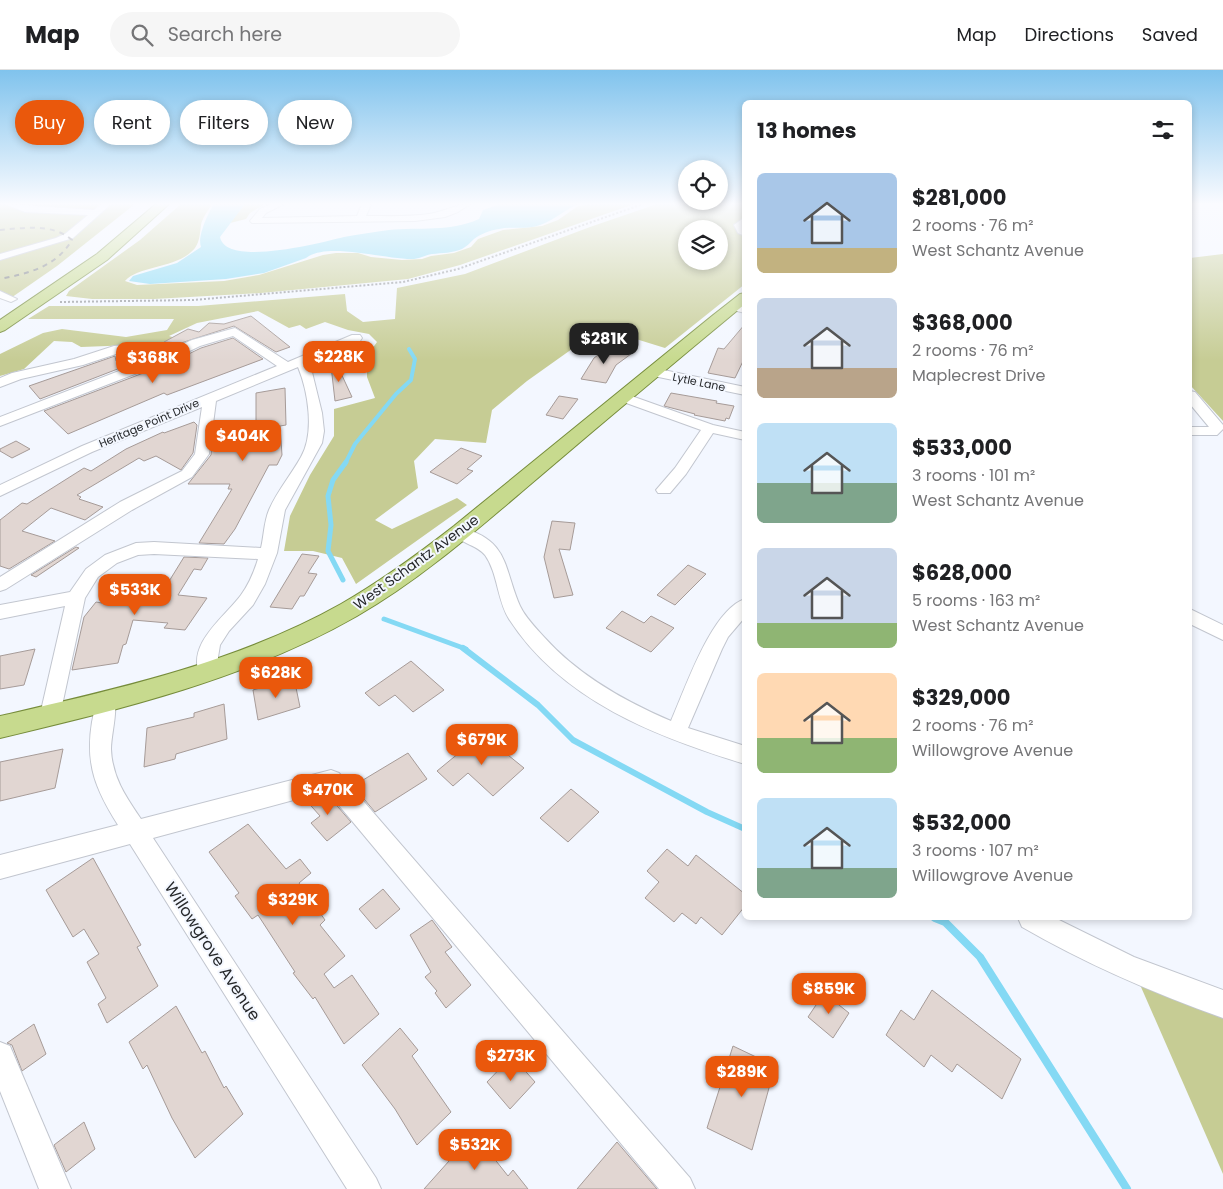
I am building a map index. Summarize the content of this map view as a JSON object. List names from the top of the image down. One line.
{"streets":{"main road":["West Schantz Avenue"],"street":["Lytle Lane","Heritage Point Drive","Willowgrove Avenue"]},"crossings":[["Lytle Lane","West Schantz Avenue"],["West Schantz Avenue","Willowgrove Avenue"]],"page":{"header":"Map","search":"Search here","nav":["Map","Directions","Saved"],"chip":["Buy","Rent","Filters","New"],"heading":"13 homes","list":[{"name":"$281,000","note":"2 rooms · 76 m² · West Schantz Avenue"},{"name":"$368,000","note":"2 rooms · 76 m² · Maplecrest Drive"},{"name":"$533,000","note":"3 rooms · 101 m² · West Schantz Avenue"},{"name":"$628,000","note":"5 rooms · 163 m² · West Schantz Avenue"},{"name":"$329,000","note":"2 rooms · 76 m² · Willowgrove Avenue"},{"name":"$532,000","note":"3 rooms · 107 m² · Willowgrove Avenue"}],"price":["$281K","$228K","$368K","$404K","$533K","$628K","$679K","$470K","$329K","$859K","$273K","$289K","$532K"]}}
